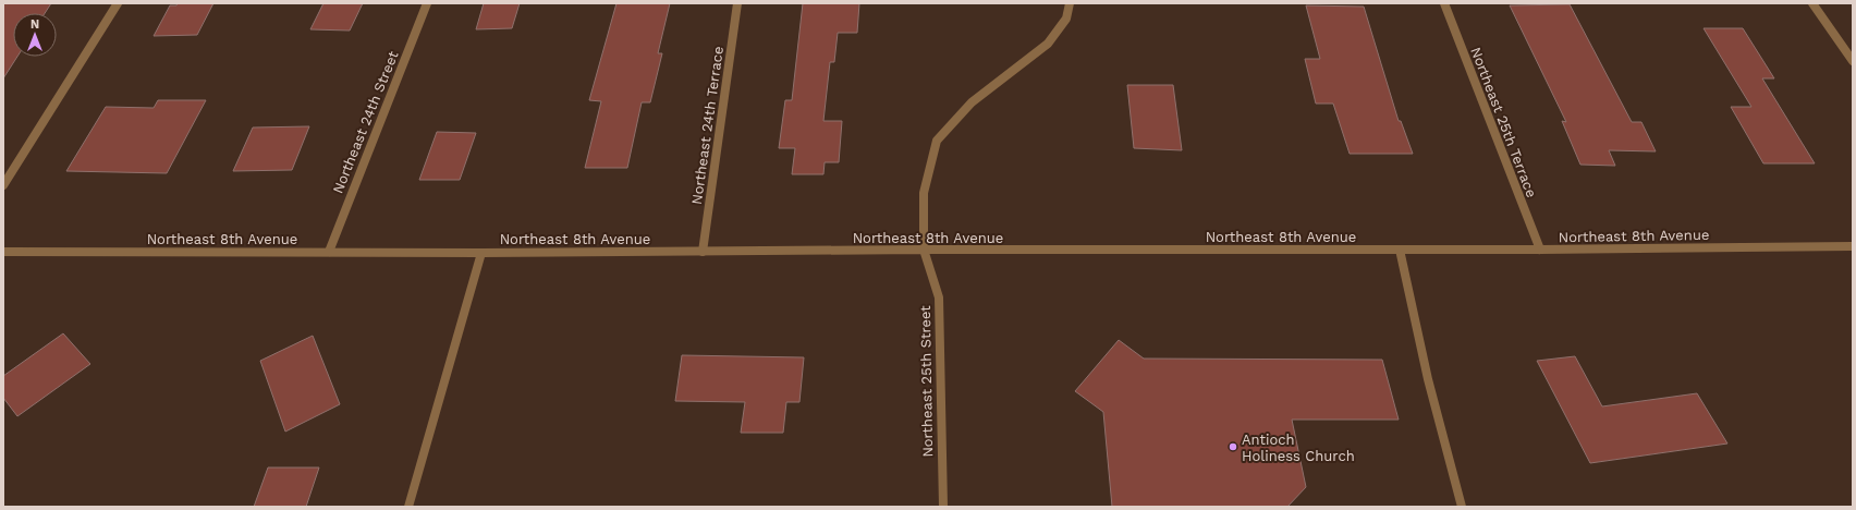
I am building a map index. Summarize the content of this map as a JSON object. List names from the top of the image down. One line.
{"streets":{"street":["Northeast 24th Street","Northeast 25th Terrace","Northeast 24th Terrace","Northeast 8th Avenue","Northeast 25th Street"]},"crossings":[["Northeast 24th Street","Northeast 8th Avenue"],["Northeast 25th Terrace","Northeast 8th Avenue"],["Northeast 24th Terrace","Northeast 8th Avenue"],["Northeast 8th Avenue","Northeast 25th Street"]],"places":["Antioch Holiness Church"],"north":"top"}
